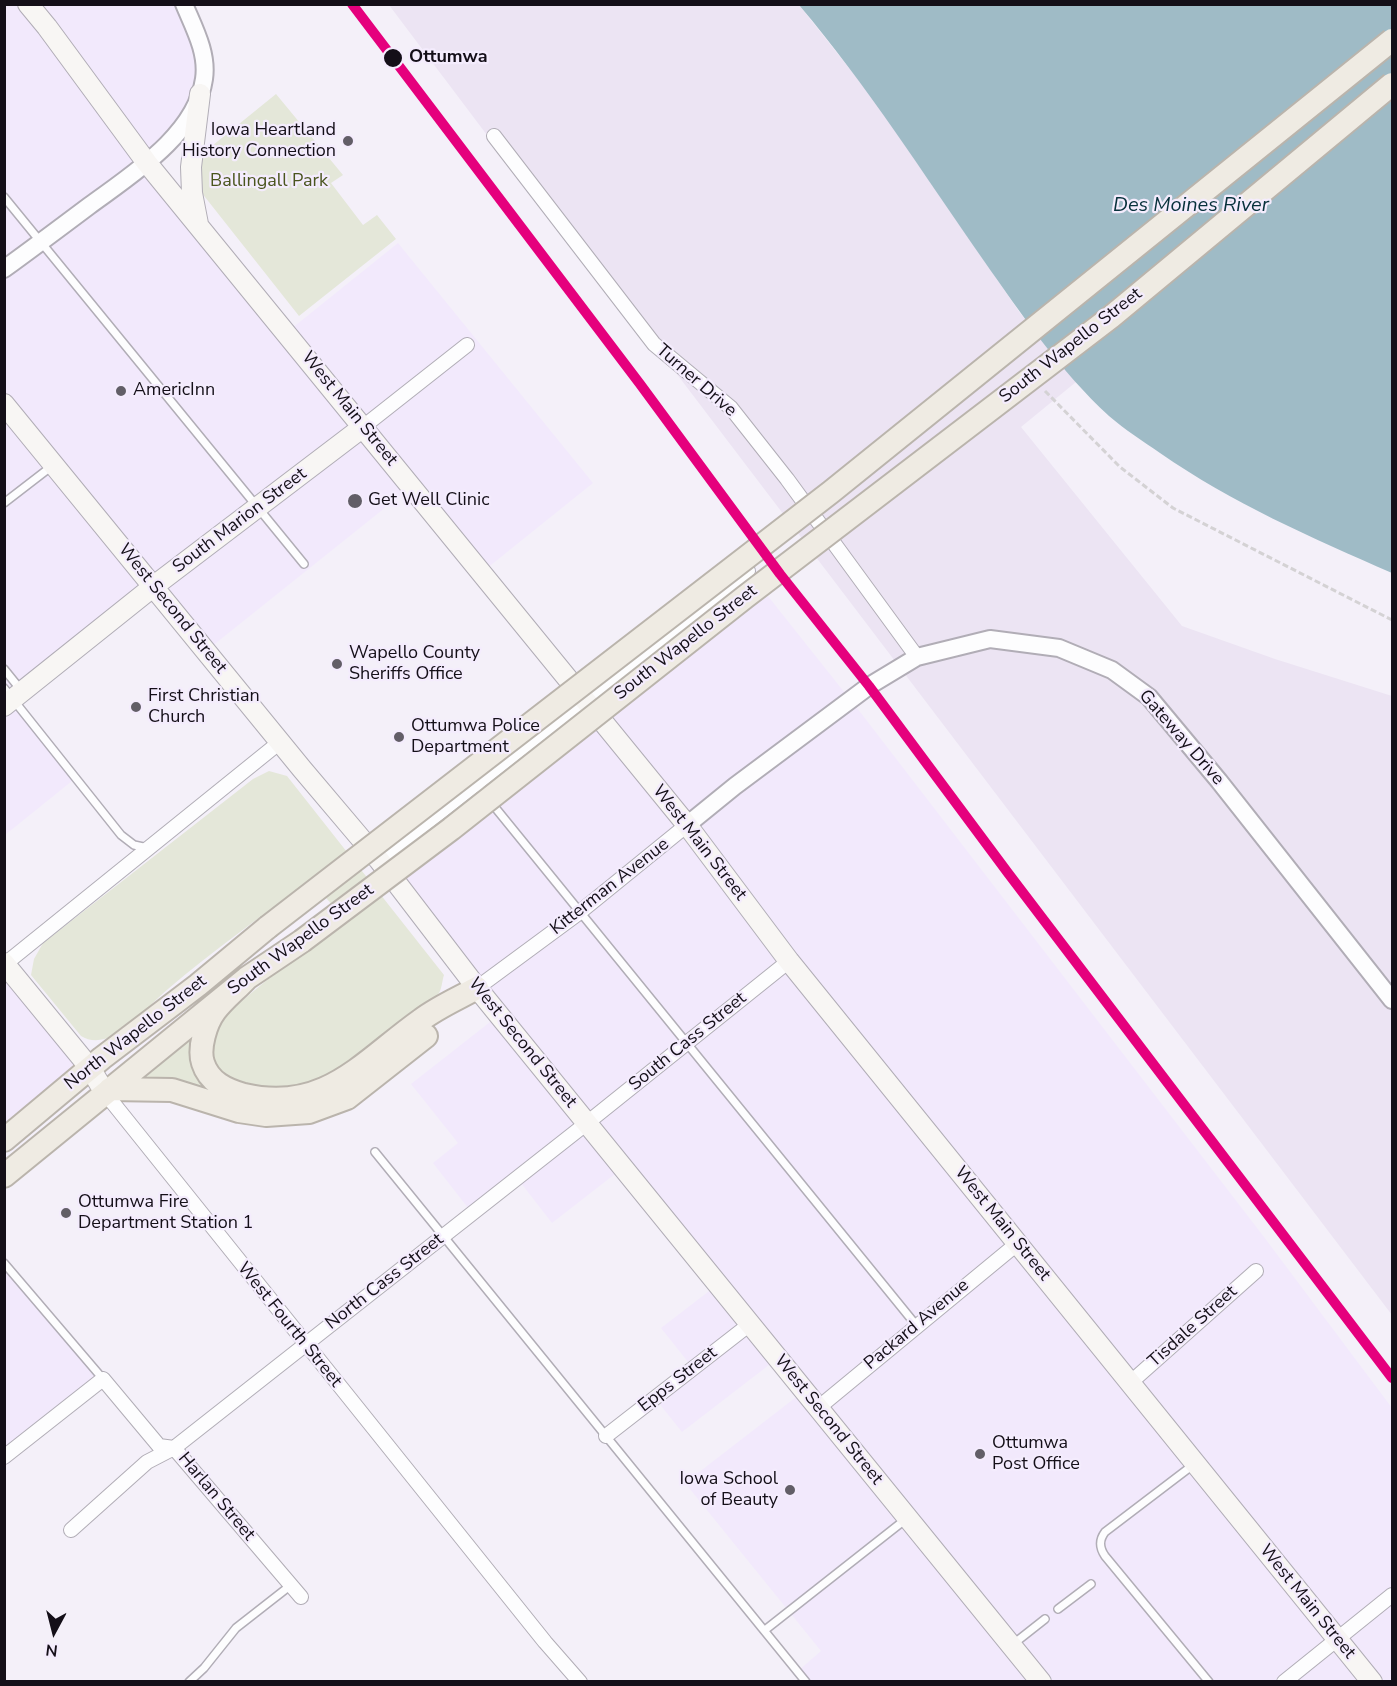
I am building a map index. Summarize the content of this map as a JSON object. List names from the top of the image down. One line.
{"streets":{"highway":["South Wapello Street","North Wapello Street"],"main road":["West Main Street","South Marion Street","West Second Street","West Fourth Street"],"street":["Turner Drive","Gateway Drive","Kitterman Avenue","South Cass Street","North Cass Street","Packard Avenue","Tisdale Street","Epps Street","Harlan Street"]},"crossings":[["South Wapello Street","West Main Street"],["South Wapello Street","West Second Street"],["South Wapello Street","North Wapello Street"],["South Wapello Street","West Fourth Street"],["Turner Drive","Gateway Drive"],["West Main Street","South Marion Street"],["West Main Street","Kitterman Avenue"],["West Main Street","South Cass Street"],["West Main Street","Packard Avenue"],["West Main Street","Tisdale Street"],["South Marion Street","West Second Street"],["West Second Street","Kitterman Avenue"],["West Second Street","South Cass Street"],["West Second Street","North Cass Street"],["West Second Street","Packard Avenue"],["West Second Street","Epps Street"],["Gateway Drive","Kitterman Avenue"],["North Wapello Street","West Fourth Street"],["South Cass Street","North Cass Street"],["North Cass Street","West Fourth Street"],["North Cass Street","Harlan Street"]],"water":["Des Moines River"],"parks":["Ballingall Park"],"places":["Ottumwa","Iowa Heartland History Connection","AmericInn","Get Well Clinic","Wapello County Sheriffs Office","First Christian Church","Ottumwa Police Department","Ottumwa Fire Department Station 1","Ottumwa Post Office","Iowa School of Beauty"],"north":"bottom"}
